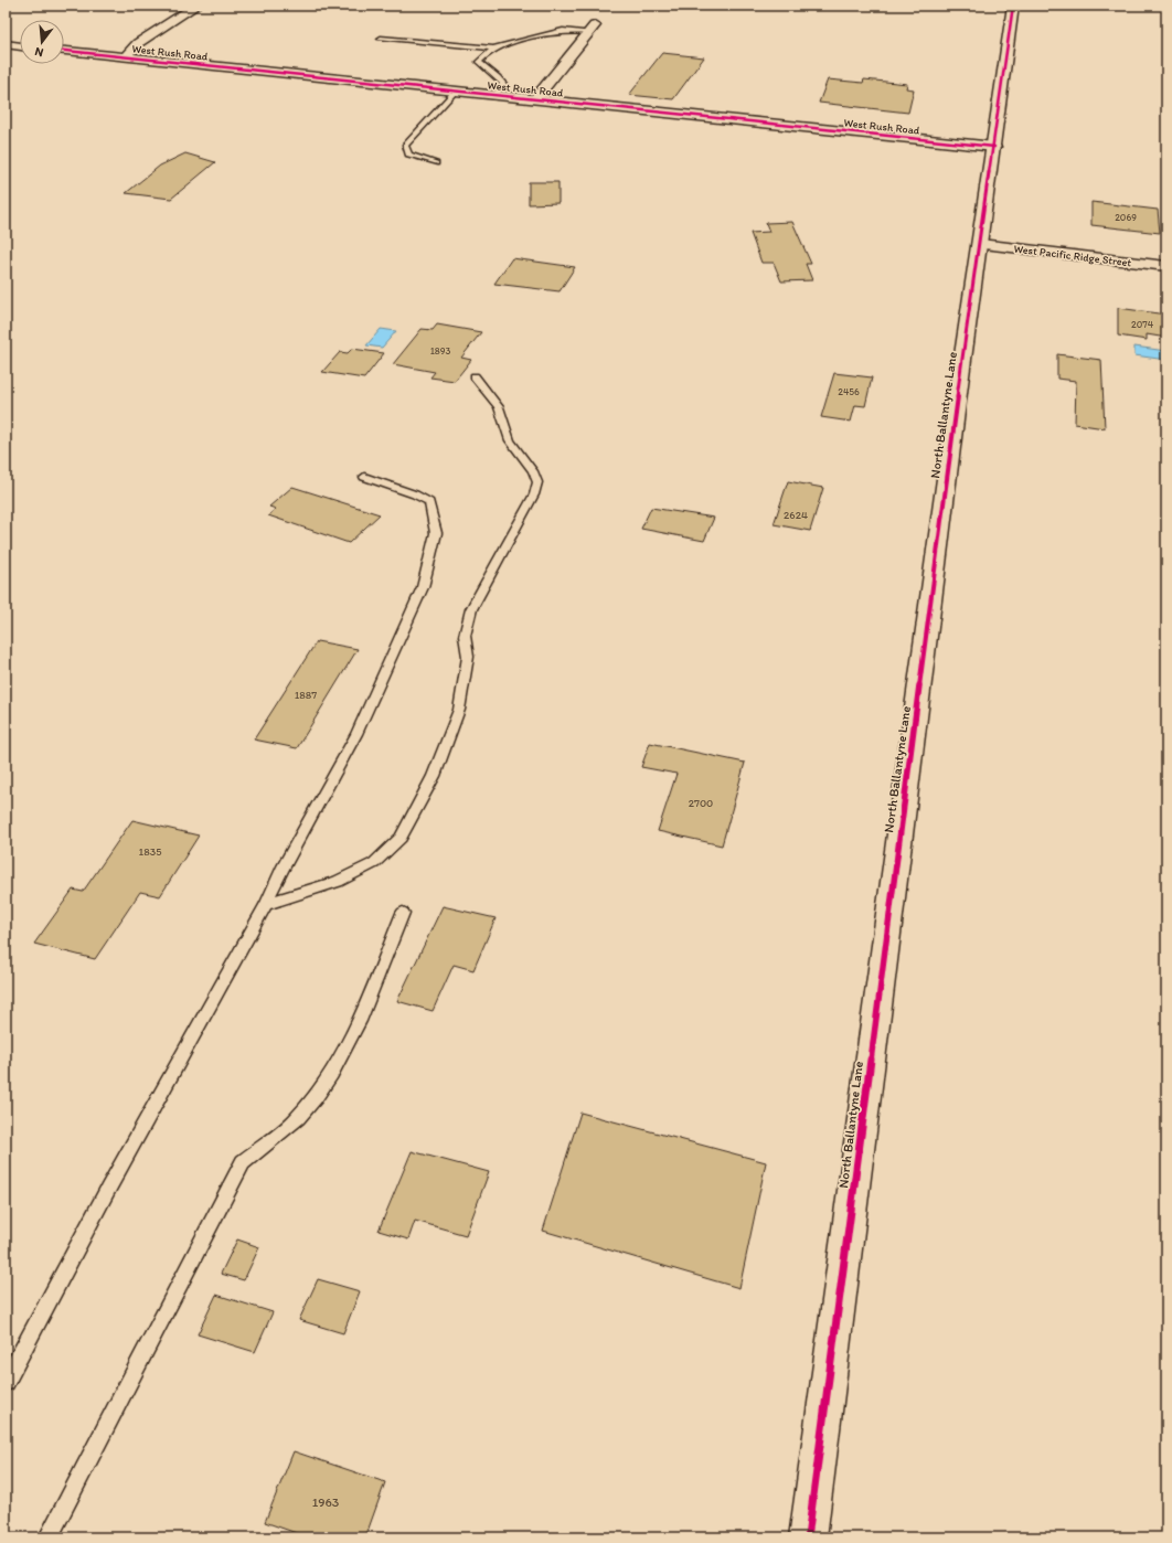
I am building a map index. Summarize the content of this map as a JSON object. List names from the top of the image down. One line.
{"streets":{"street":["West Rush Road","West Pacific Ridge Street","North Ballantyne Lane"]},"crossings":[["West Rush Road","North Ballantyne Lane"],["West Pacific Ridge Street","North Ballantyne Lane"]],"house_numbers":["2069","2074","1893","2456","2624","1887","2700","1835","1963"],"north":"bottom"}
